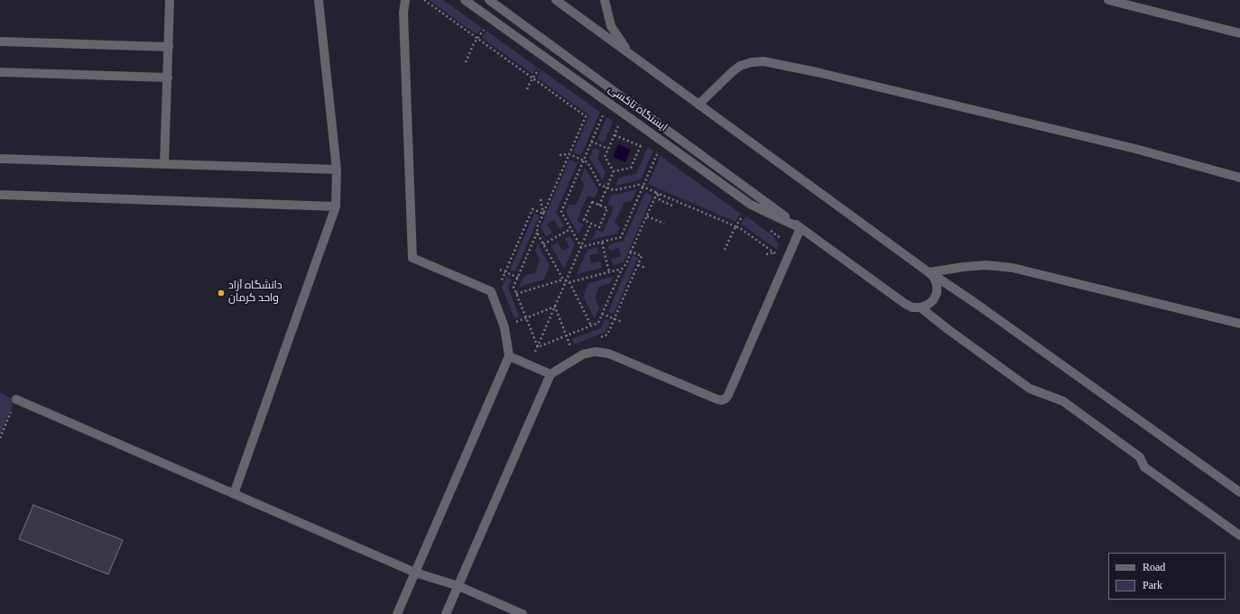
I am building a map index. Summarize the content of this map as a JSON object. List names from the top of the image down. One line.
{"streets":{"street":["ایستگاه تاکسی"]},"places":["دانشگاه آزاد واحد کرمان"],"legend":["Road","Park"]}
